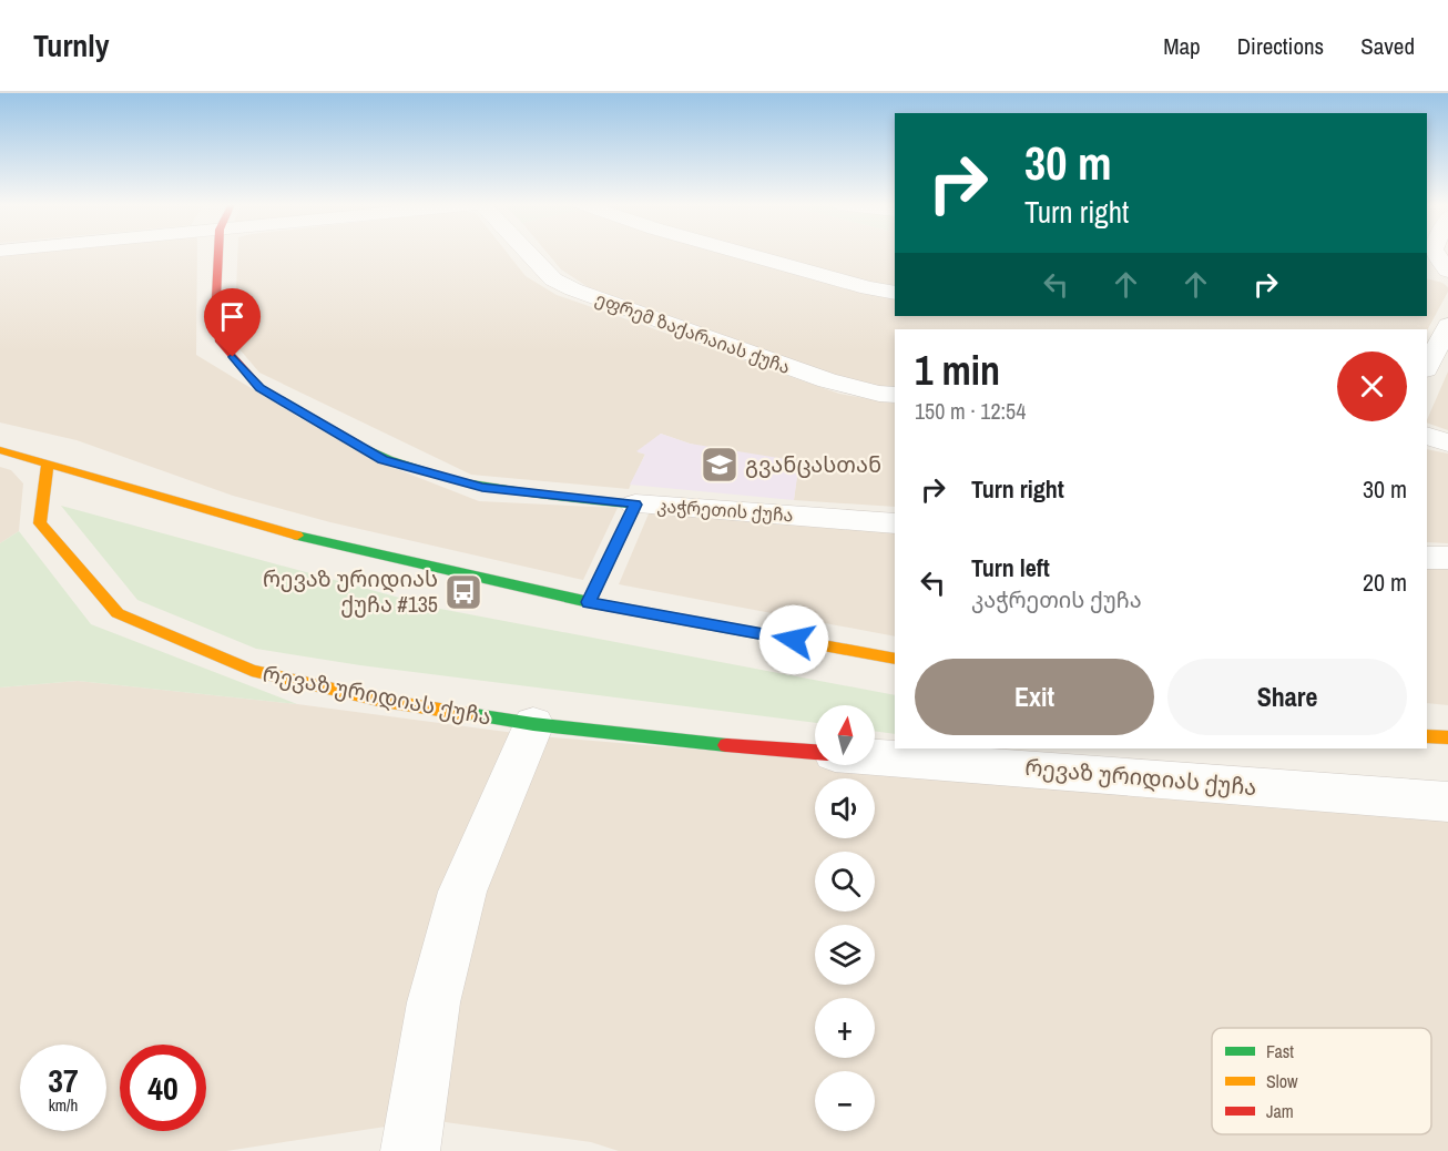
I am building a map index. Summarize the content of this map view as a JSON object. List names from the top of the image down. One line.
{"streets":{"street":["ეფრემ ზაქარაიას ქუჩა","კაჭრეთის ქუჩა","რევაზ ურიდიას ქუჩა"]},"places":{"school or university":["გვანცასთან"],"bus stop":["რევაზ ურიდიას ქუჩა #135"]},"legend":["Fast","Slow","Jam"],"north":"top","page":{"header":"Turnly","nav":["Map","Directions","Saved"],"turn":["30 m","Turn right"],"heading":["1 min","150 m · 12:54"],"list":[{"name":"Turn right","value":"30 m"},{"name":"Turn left","note":"კაჭრეთის ქუჩა","value":"20 m"}],"buttons":["Exit","Share"],"map_buttons":["+","−"],"speed":"37 km/h","limit":"40"}}
